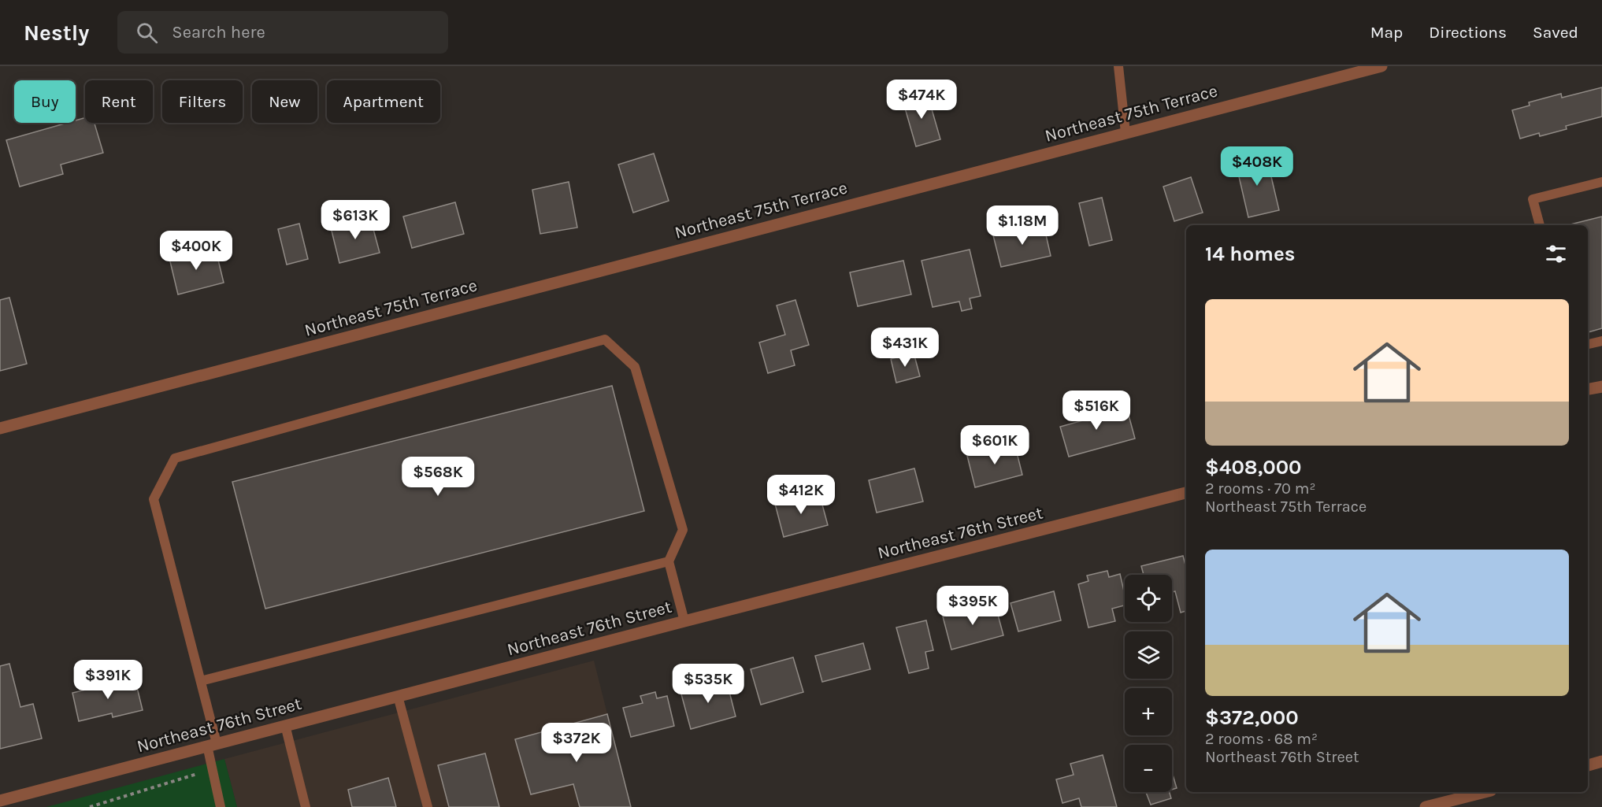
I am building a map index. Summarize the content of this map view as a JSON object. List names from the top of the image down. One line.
{"streets":{"street":["Northeast 75th Terrace","Northeast 76th Street"]},"page":{"header":"Nestly","search":"Search here","nav":["Map","Directions","Saved"],"price":["$474K","$408K","$613K","$1.18M","$400K","$431K","$516K","$601K","$568K","$412K","$395K","$391K","$535K","$372K"],"chip":["Buy","Rent","Filters","New","Apartment"],"heading":"14 homes","list":[{"name":"$408,000","note":"2 rooms · 70 m² · Northeast 75th Terrace"},{"name":"$372,000","note":"2 rooms · 68 m² · Northeast 76th Street"}],"map_buttons":["+","−"]}}
